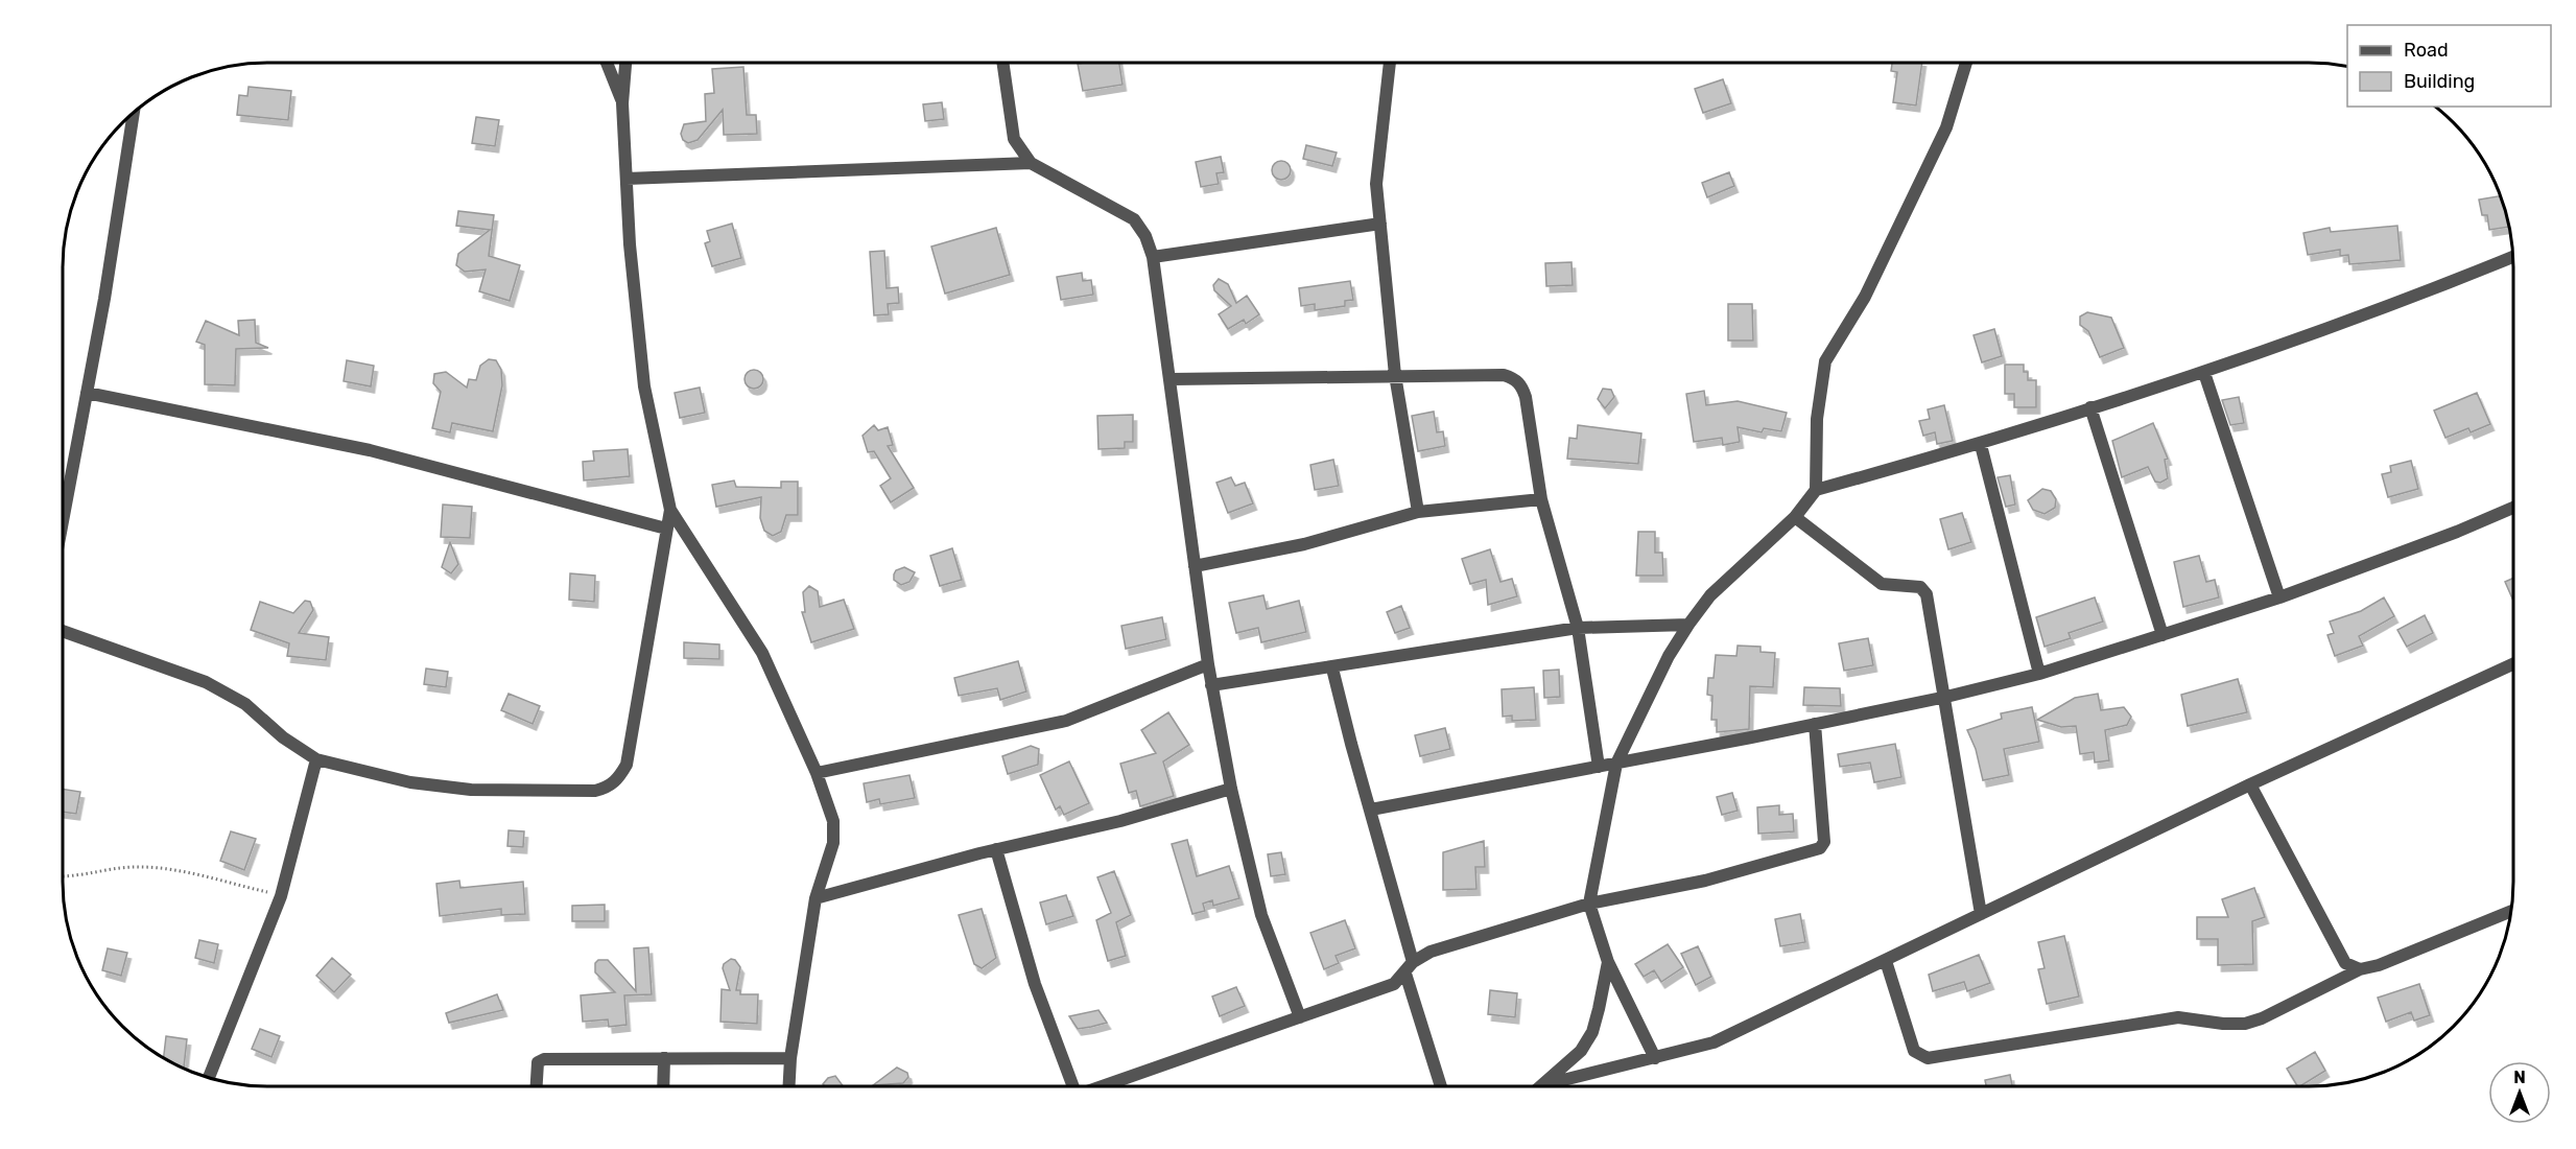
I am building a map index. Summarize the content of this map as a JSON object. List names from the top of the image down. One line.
{"legend":["Road","Building"],"north":"top"}
